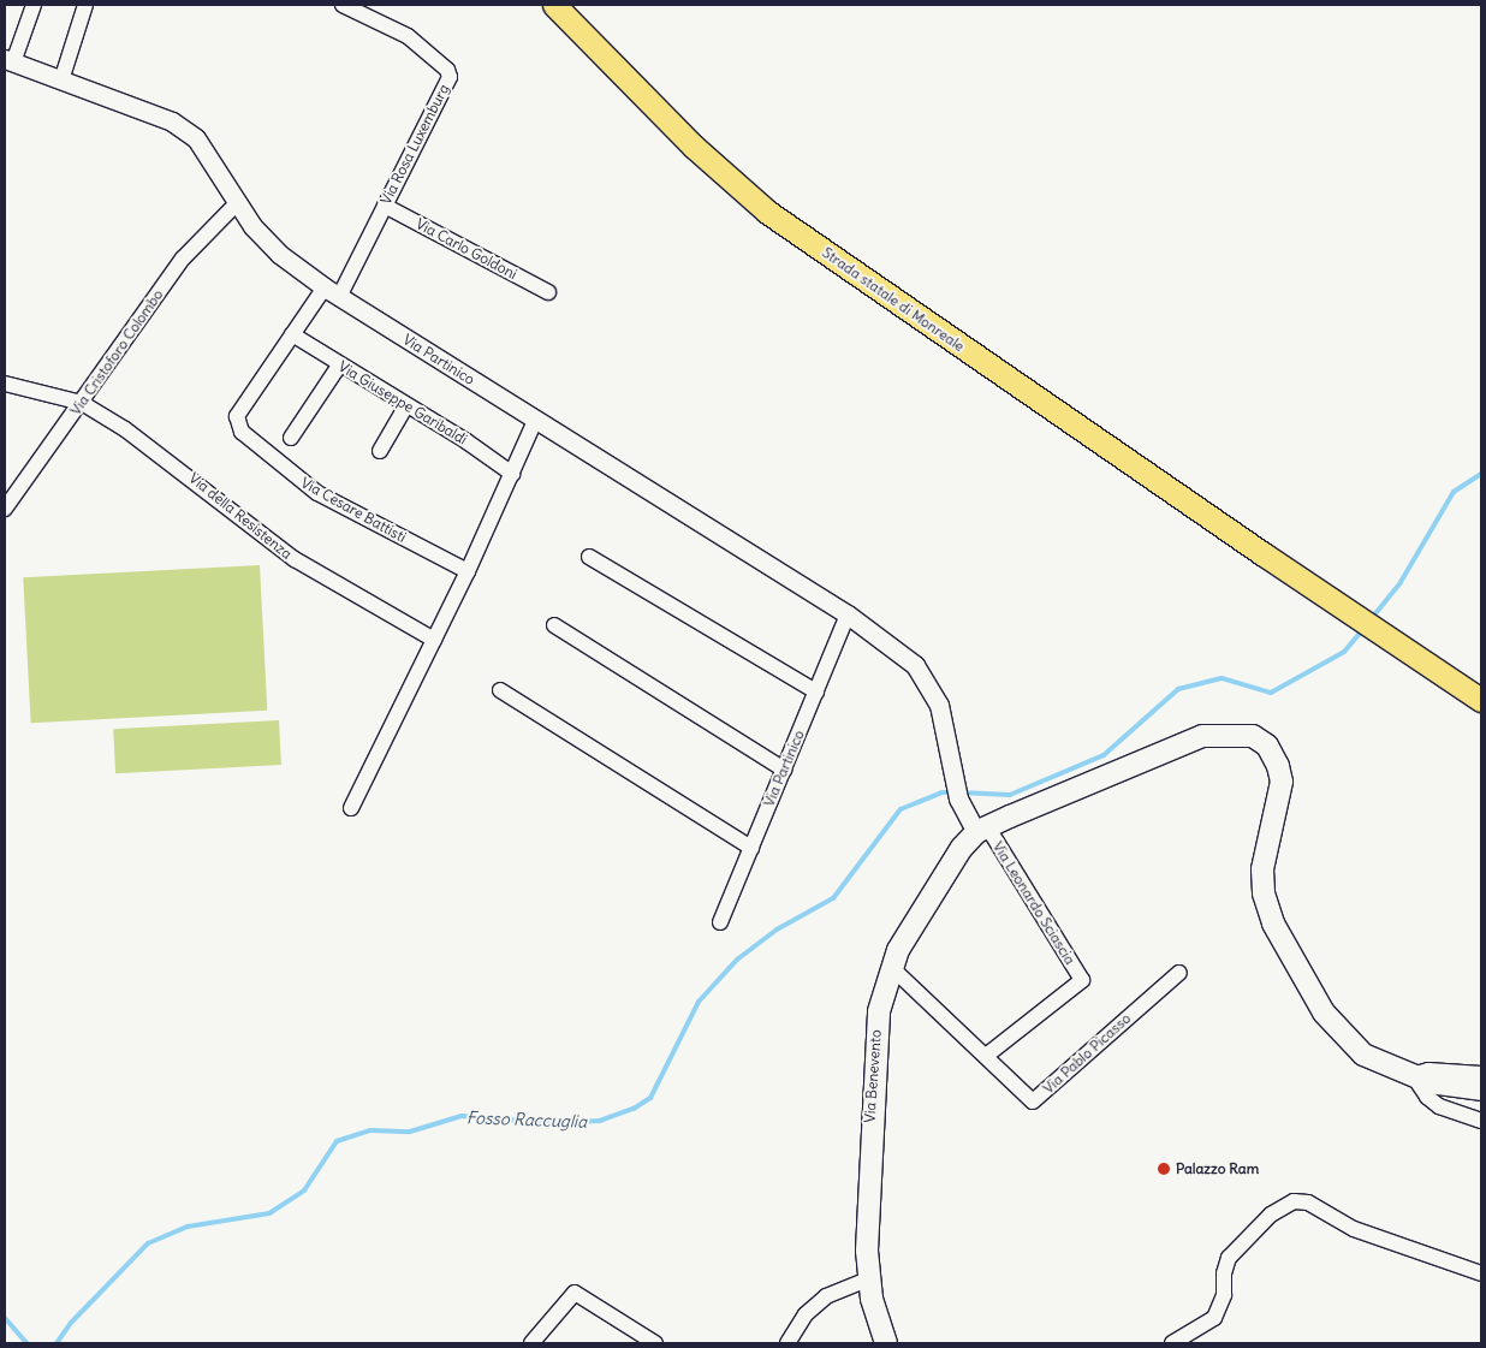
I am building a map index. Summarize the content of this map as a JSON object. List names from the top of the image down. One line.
{"streets":{"main road":["Strada statale di Monreale","Via Benevento"],"street":["Via Rosa Luxemburg","Via Carlo Goldoni","Via Cristoforo Colombo","Via Partinico","Via Giuseppe Garibaldi","Via Cesare Battisti","Via della Resistenza","Via Leonardo Sciascia","Via Pablo Picasso"]},"crossings":[["Via Rosa Luxemburg","Via Carlo Goldoni"],["Via Rosa Luxemburg","Via Partinico"],["Via Rosa Luxemburg","Via Cesare Battisti"],["Via Cristoforo Colombo","Via Partinico"],["Via Cristoforo Colombo","Via della Resistenza"],["Via Partinico","Via Cesare Battisti"],["Via Partinico","Via Leonardo Sciascia"],["Via Partinico","Via Benevento"],["Via Giuseppe Garibaldi","Via Cesare Battisti"],["Via Leonardo Sciascia","Via Pablo Picasso"],["Via Leonardo Sciascia","Via Benevento"],["Via Pablo Picasso","Via Benevento"]],"water":["Fosso Raccuglia"],"places":["Palazzo Ram"]}
